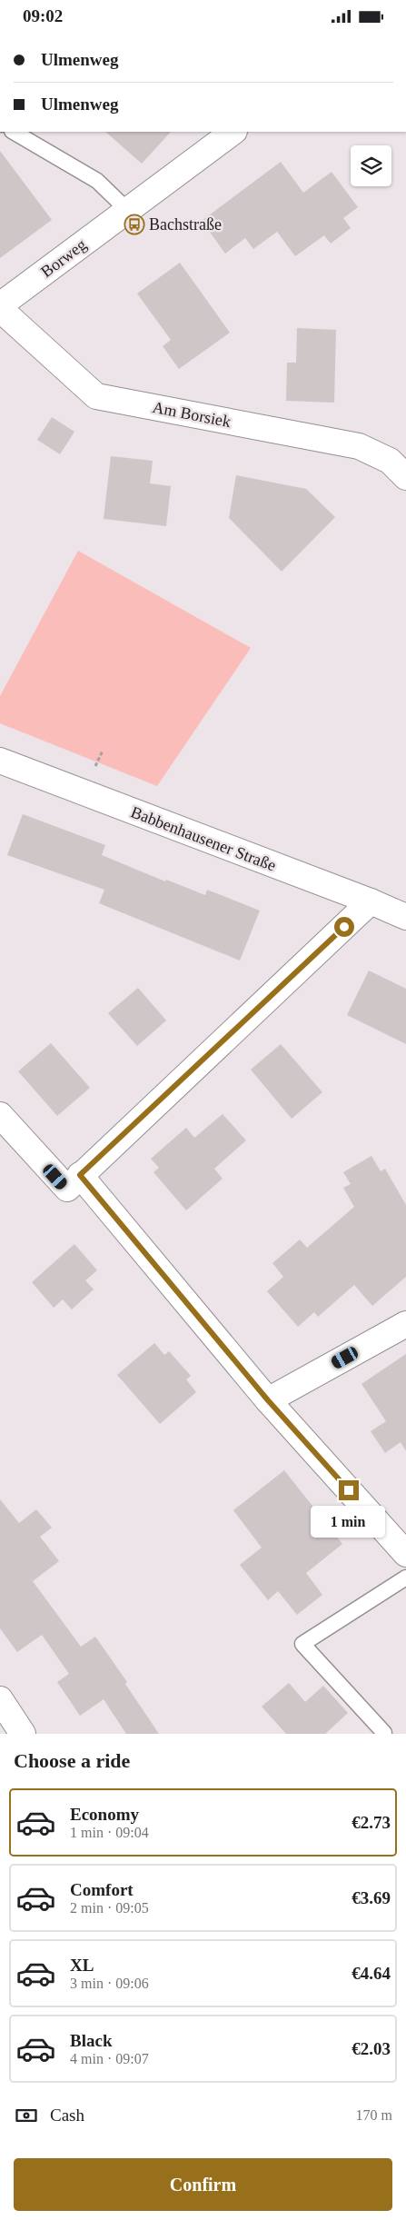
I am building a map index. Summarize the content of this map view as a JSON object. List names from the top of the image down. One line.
{"streets":{"street":["Borweg","Am Borsiek","Babbenhausener Straße"]},"crossings":[["Borweg","Am Borsiek"]],"places":{"bus stop":["Bachstraße"]},"page":{"status":"09:02","banner":["Ulmenweg","Ulmenweg"],"bubble":"1 min","heading":"Choose a ride","list":[{"name":"Economy","note":"1 min · 09:04","value":"€2.73"},{"name":"Comfort","note":"2 min · 09:05","value":"€3.69"},{"name":"XL","note":"3 min · 09:06","value":"€4.64"},{"name":"Black","note":"4 min · 09:07","value":"€2.03"}],"pay":["Cash","170 m"],"buttons":"Confirm"}}
